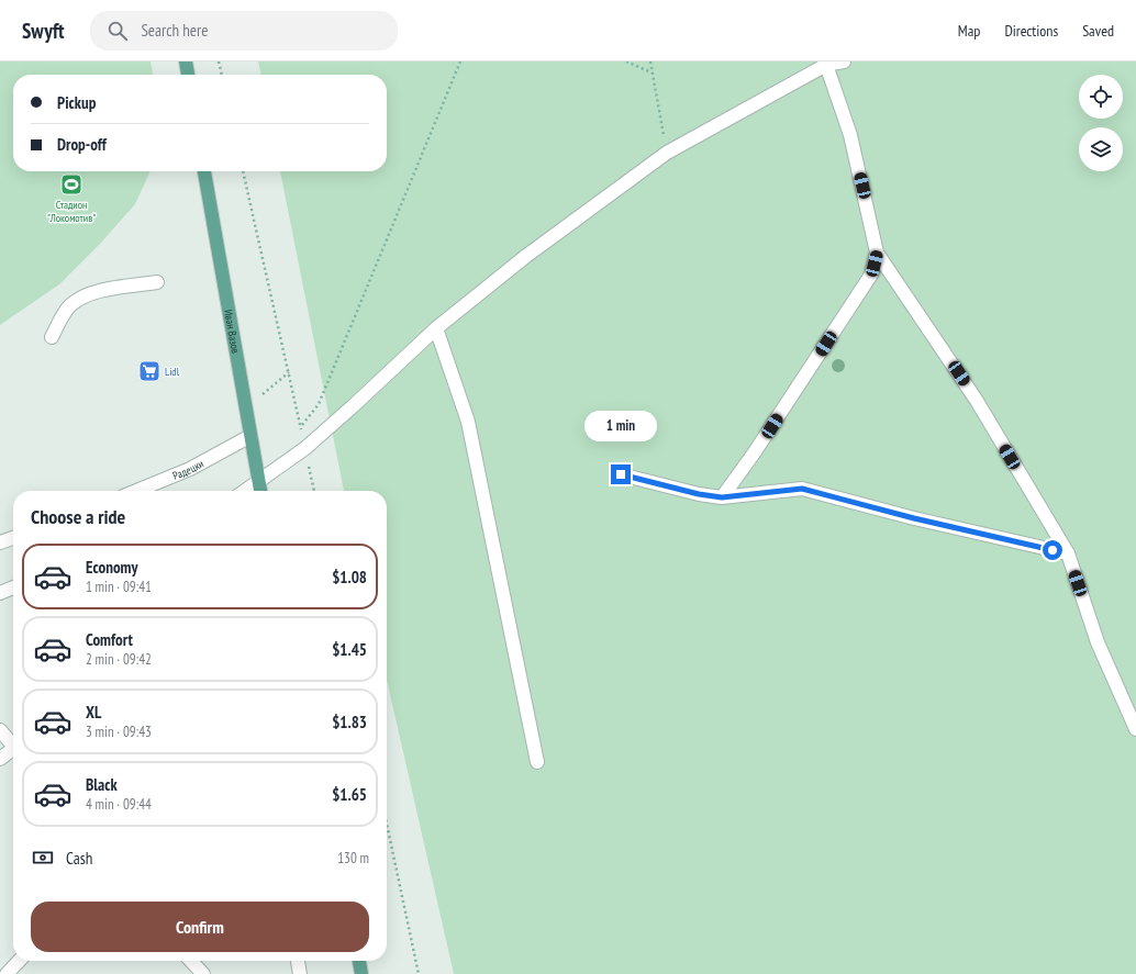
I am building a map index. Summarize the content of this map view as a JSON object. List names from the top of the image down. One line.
{"streets":{"main road":["Иван Вазов"],"street":["Радецки"]},"crossings":[["Иван Вазов","Радецки"]],"places":{"sports":["Стадион \"Локомотив\""],"supermarket":["Lidl"]},"page":{"header":"Swyft","search":"Search here","nav":["Map","Directions","Saved"],"banner":["Pickup","Drop-off"],"bubble":"1 min","heading":"Choose a ride","list":[{"name":"Economy","note":"1 min · 09:41","value":"$1.08"},{"name":"Comfort","note":"2 min · 09:42","value":"$1.45"},{"name":"XL","note":"3 min · 09:43","value":"$1.83"},{"name":"Black","note":"4 min · 09:44","value":"$1.65"}],"pay":["Cash","130 m"],"buttons":"Confirm"}}
